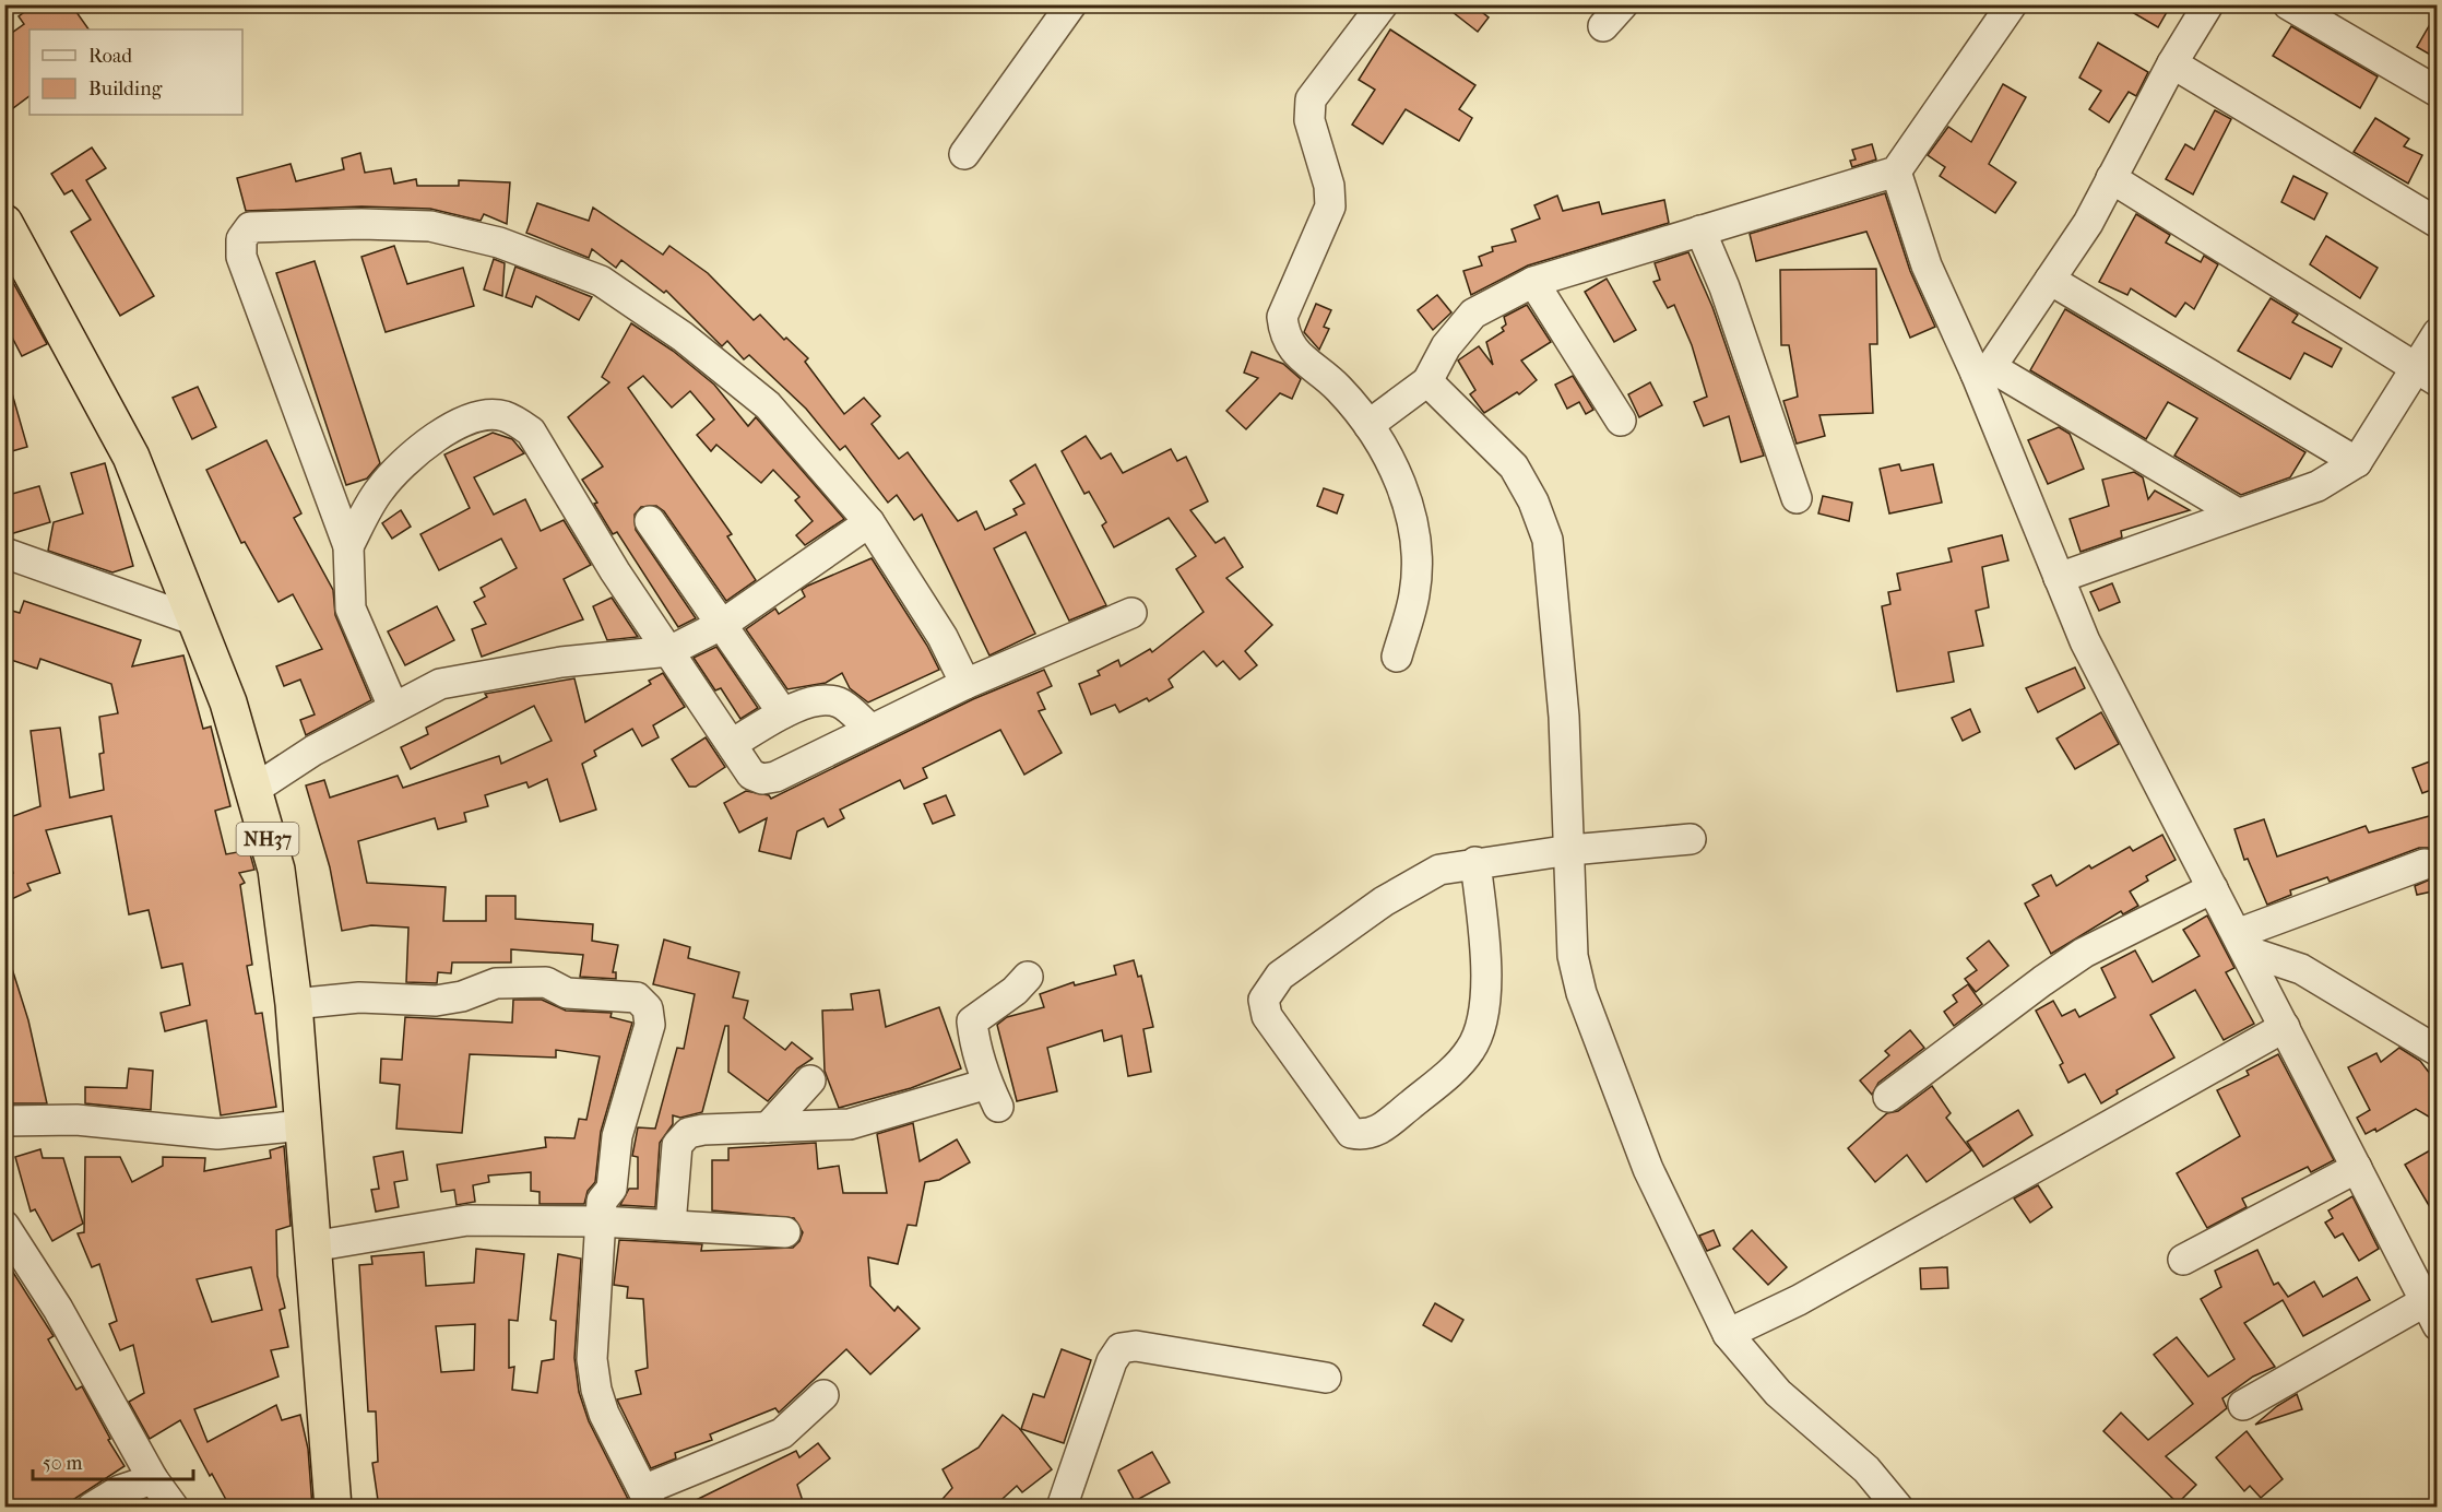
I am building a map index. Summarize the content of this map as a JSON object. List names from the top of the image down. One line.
{"streets":{"highway":["NH37"]},"legend":["Road","Building"],"scale_bar":"50 m"}
